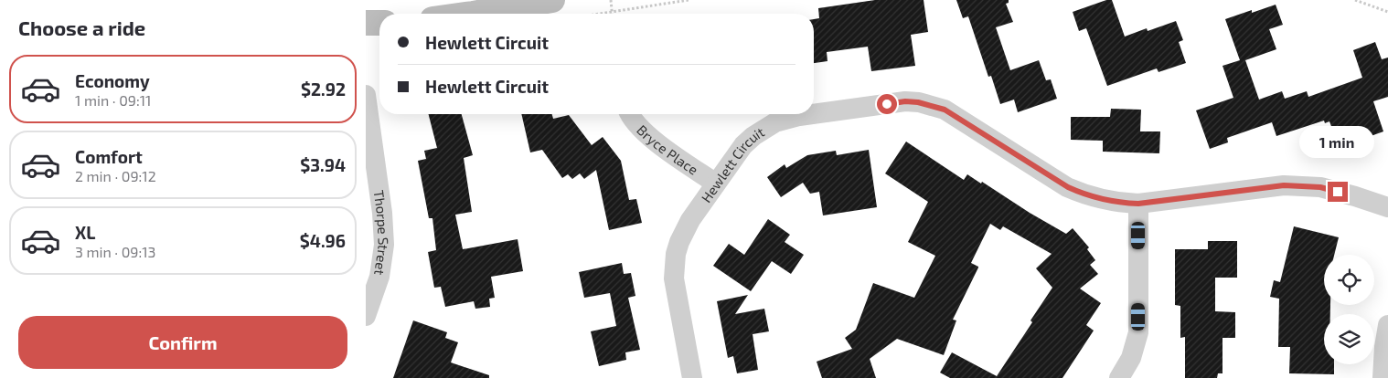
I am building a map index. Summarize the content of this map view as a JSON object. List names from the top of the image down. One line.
{"streets":{"street":["Bryce Place","Hewlett Circuit","Thorpe Street"]},"crossings":[["Bryce Place","Hewlett Circuit"]],"page":{"heading":"Choose a ride","banner":["Hewlett Circuit","Hewlett Circuit"],"list":[{"name":"Economy","note":"1 min · 09:11","value":"$2.92"},{"name":"Comfort","note":"2 min · 09:12","value":"$3.94"},{"name":"XL","note":"3 min · 09:13","value":"$4.96"}],"bubble":"1 min","buttons":"Confirm"}}
